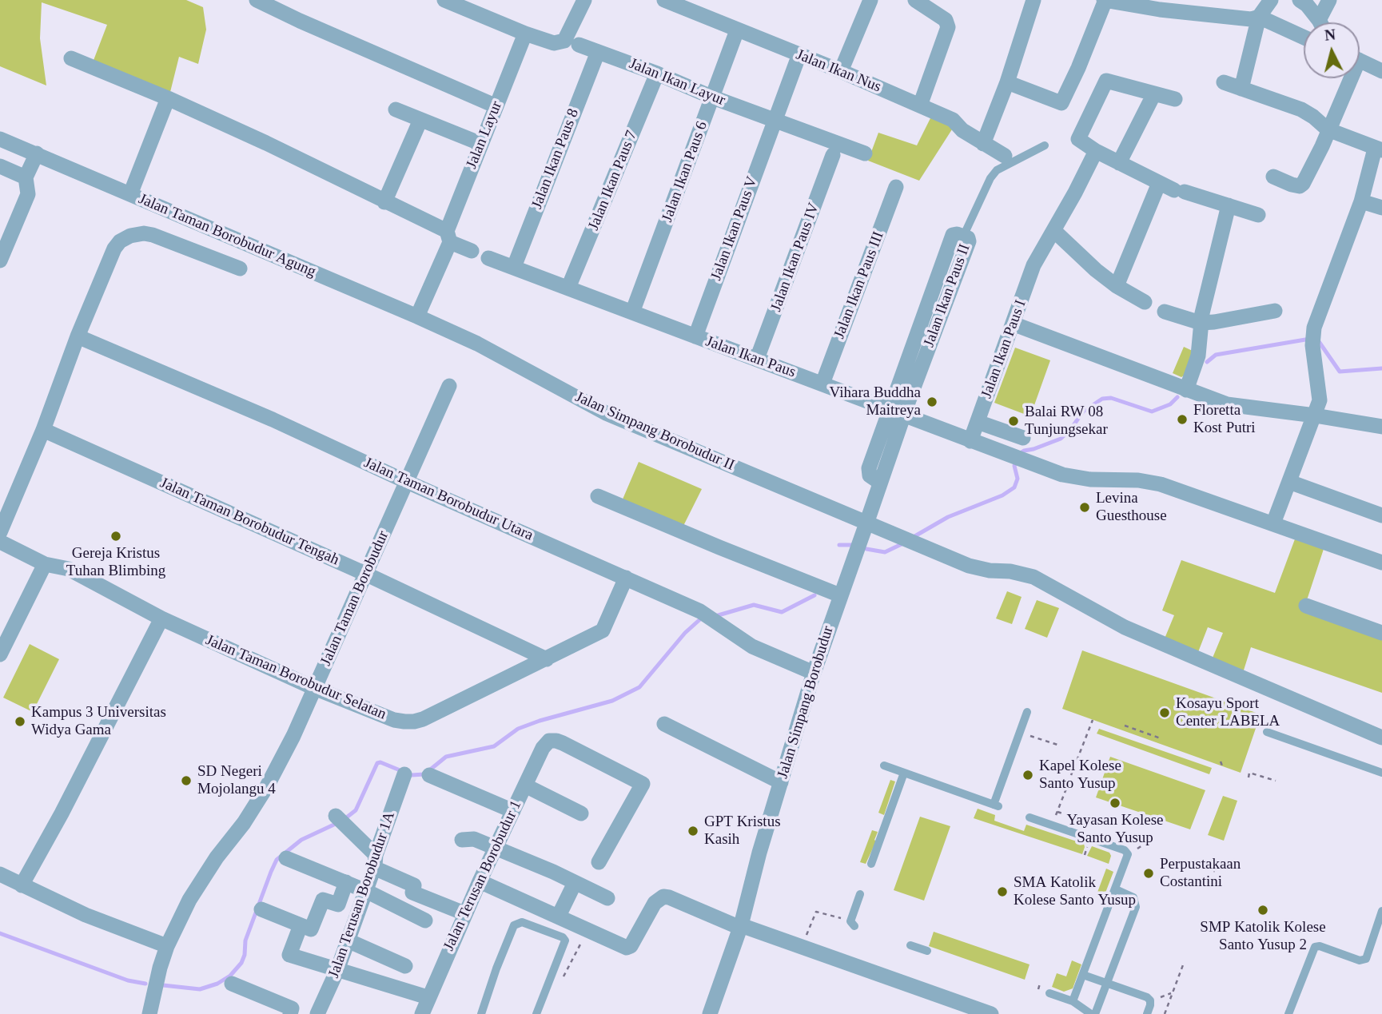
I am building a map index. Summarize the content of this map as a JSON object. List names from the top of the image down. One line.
{"streets":{"street":["Jalan Ikan Nus","Jalan Ikan Layur","Jalan Layur","Jalan Ikan Paus 8","Jalan Ikan Paus 6","Jalan Ikan Paus 7","Jalan Ikan Paus V","Jalan Taman Borobudur Agung","Jalan Ikan Paus IV","Jalan Ikan Paus III","Jalan Ikan Paus II","Jalan Ikan Paus I","Jalan Ikan Paus","Jalan Simpang Borobudur II","Jalan Taman Borobudur Utara","Jalan Taman Borobudur Tengah","Jalan Taman Borobudur","Jalan Taman Borobudur Selatan","Jalan Simpang Borobudur","Jalan Terusan Borobudur 1","Jalan Terusan Borobudur 1A"]},"crossings":[["Jalan Ikan Nus","Jalan Ikan Paus 6"],["Jalan Ikan Nus","Jalan Ikan Paus V"],["Jalan Ikan Layur","Jalan Ikan Paus 8"],["Jalan Ikan Layur","Jalan Ikan Paus 6"],["Jalan Ikan Layur","Jalan Ikan Paus 7"],["Jalan Ikan Layur","Jalan Ikan Paus V"],["Jalan Layur","Jalan Taman Borobudur Agung"],["Jalan Layur","Jalan Simpang Borobudur II"],["Jalan Ikan Paus 8","Jalan Ikan Paus"],["Jalan Ikan Paus 6","Jalan Ikan Paus"],["Jalan Ikan Paus 7","Jalan Ikan Paus"],["Jalan Ikan Paus V","Jalan Ikan Paus"],["Jalan Taman Borobudur Agung","Jalan Simpang Borobudur II"],["Jalan Ikan Paus IV","Jalan Ikan Paus"],["Jalan Ikan Paus III","Jalan Ikan Paus"],["Jalan Ikan Paus II","Jalan Ikan Paus"],["Jalan Ikan Paus II","Jalan Simpang Borobudur"],["Jalan Ikan Paus I","Jalan Ikan Paus"],["Jalan Ikan Paus","Jalan Simpang Borobudur"],["Jalan Simpang Borobudur II","Jalan Simpang Borobudur"],["Jalan Taman Borobudur Utara","Jalan Taman Borobudur"],["Jalan Taman Borobudur Utara","Jalan Taman Borobudur Selatan"],["Jalan Taman Borobudur Utara","Jalan Simpang Borobudur"],["Jalan Taman Borobudur Tengah","Jalan Taman Borobudur"],["Jalan Taman Borobudur Tengah","Jalan Taman Borobudur Selatan"],["Jalan Taman Borobudur","Jalan Taman Borobudur Selatan"]],"places":["Vihara Buddha Maitreya","Floretta Kost Putri","Balai RW 08 Tunjungsekar","Levina Guesthouse","Gereja Kristus Tuhan Blimbing","Kosayu Sport Center LABELA","Kampus 3 Universitas Widya Gama","Kapel Kolese Santo Yusup","SD Negeri Mojolangu 4","Yayasan Kolese Santo Yusup","GPT Kristus Kasih","Perpustakaan Costantini","SMA Katolik Kolese Santo Yusup","SMP Katolik Kolese Santo Yusup 2"],"north":"top"}
